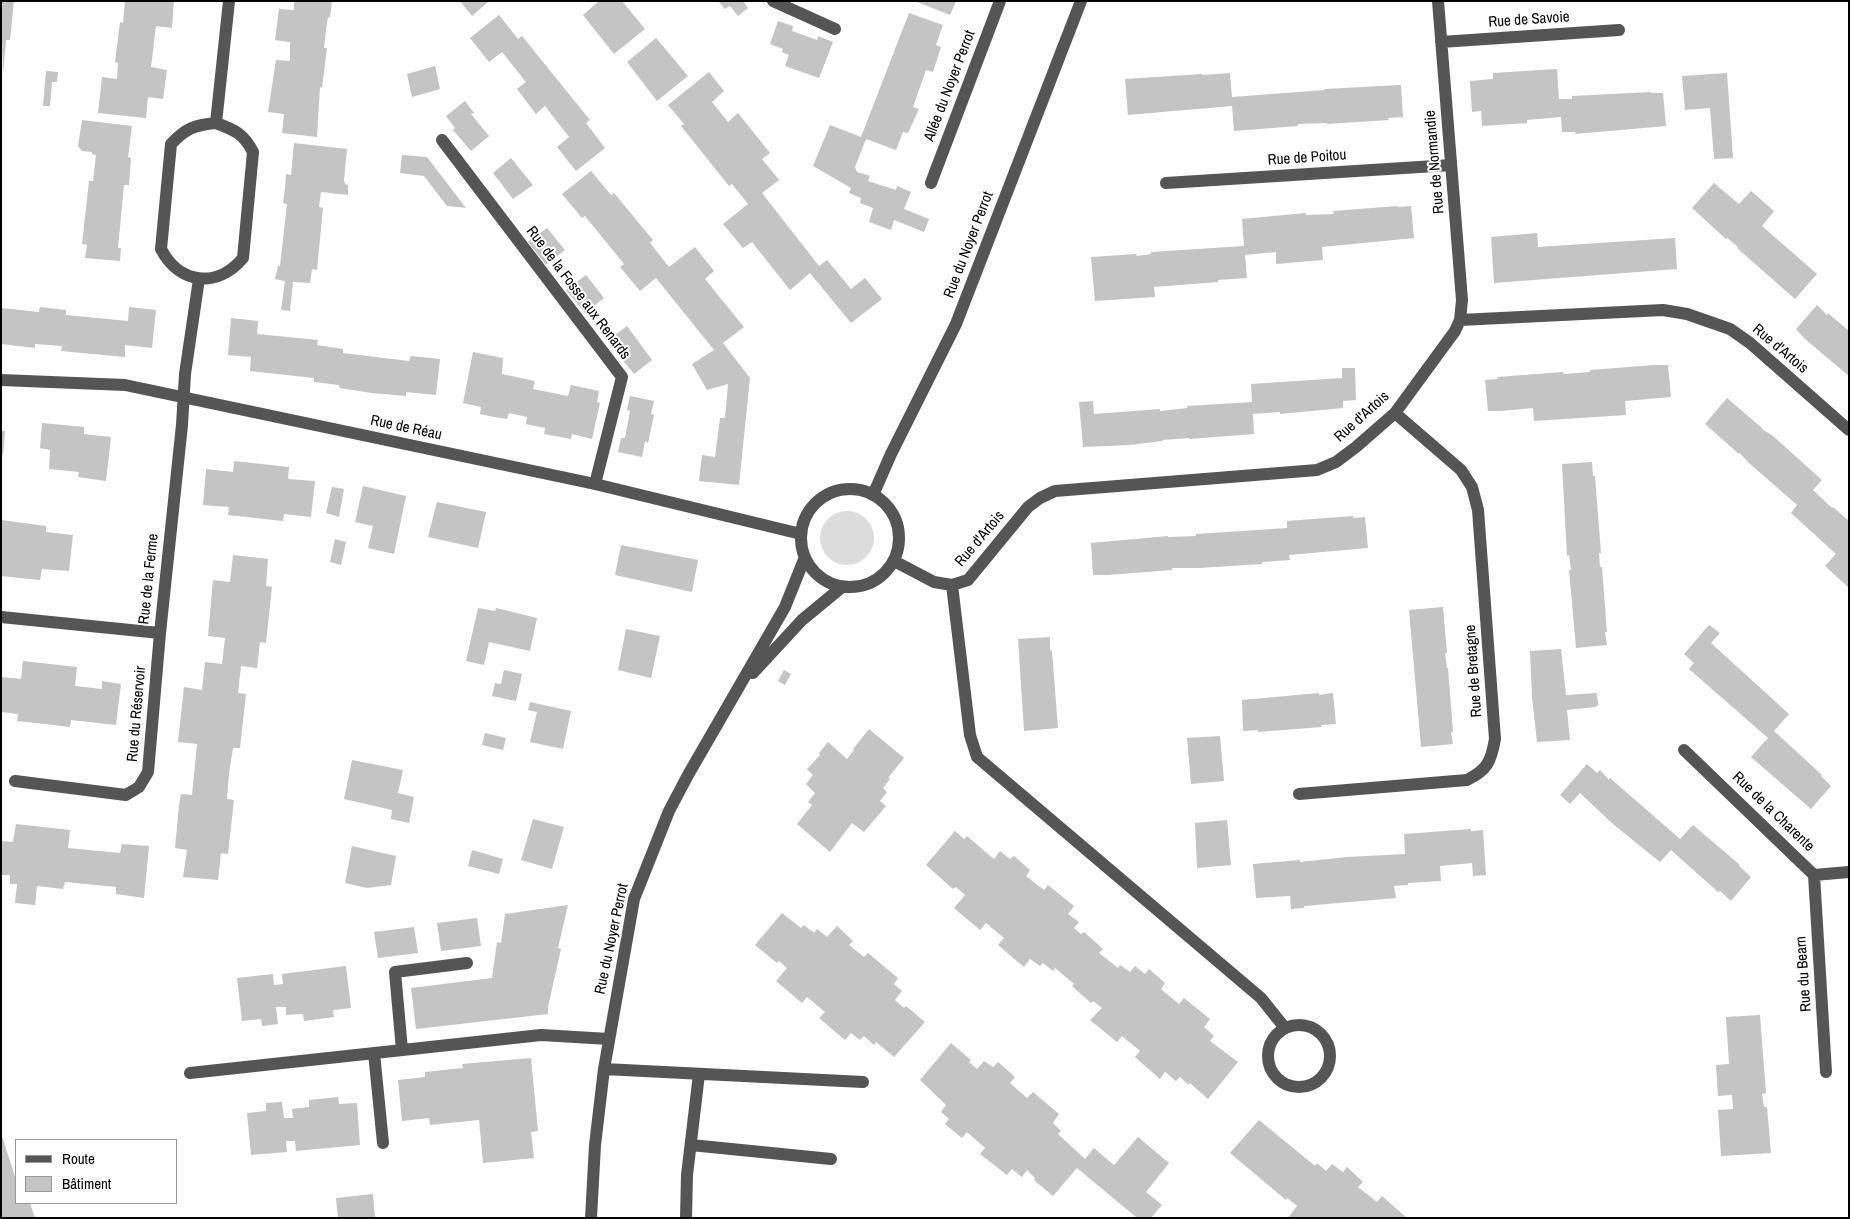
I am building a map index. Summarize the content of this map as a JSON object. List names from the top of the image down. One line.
{"streets":{"street":["Rue de Savoie","Allée du Noyer Perrot","Rue de Poitou","Rue de Normandie","Rue du Noyer Perrot","Rue de la Fosse aux Renards","Rue d'Artois","Rue de Réau","Rue de la Ferme","Rue de Bretagne","Rue du Réservoir","Rue de la Charente","Rue du Bearn"]},"crossings":[["Rue de Savoie","Rue de Normandie"],["Rue de Poitou","Rue de Normandie"],["Rue de Normandie","Rue d'Artois"],["Rue du Noyer Perrot","Rue d'Artois"],["Rue du Noyer Perrot","Rue de Réau"],["Rue de la Fosse aux Renards","Rue de Réau"],["Rue d'Artois","Rue de Réau"],["Rue d'Artois","Rue de Bretagne"],["Rue de Réau","Rue de la Ferme"],["Rue de la Ferme","Rue du Réservoir"],["Rue de la Charente","Rue du Bearn"]],"legend":["Route","Bâtiment"]}
